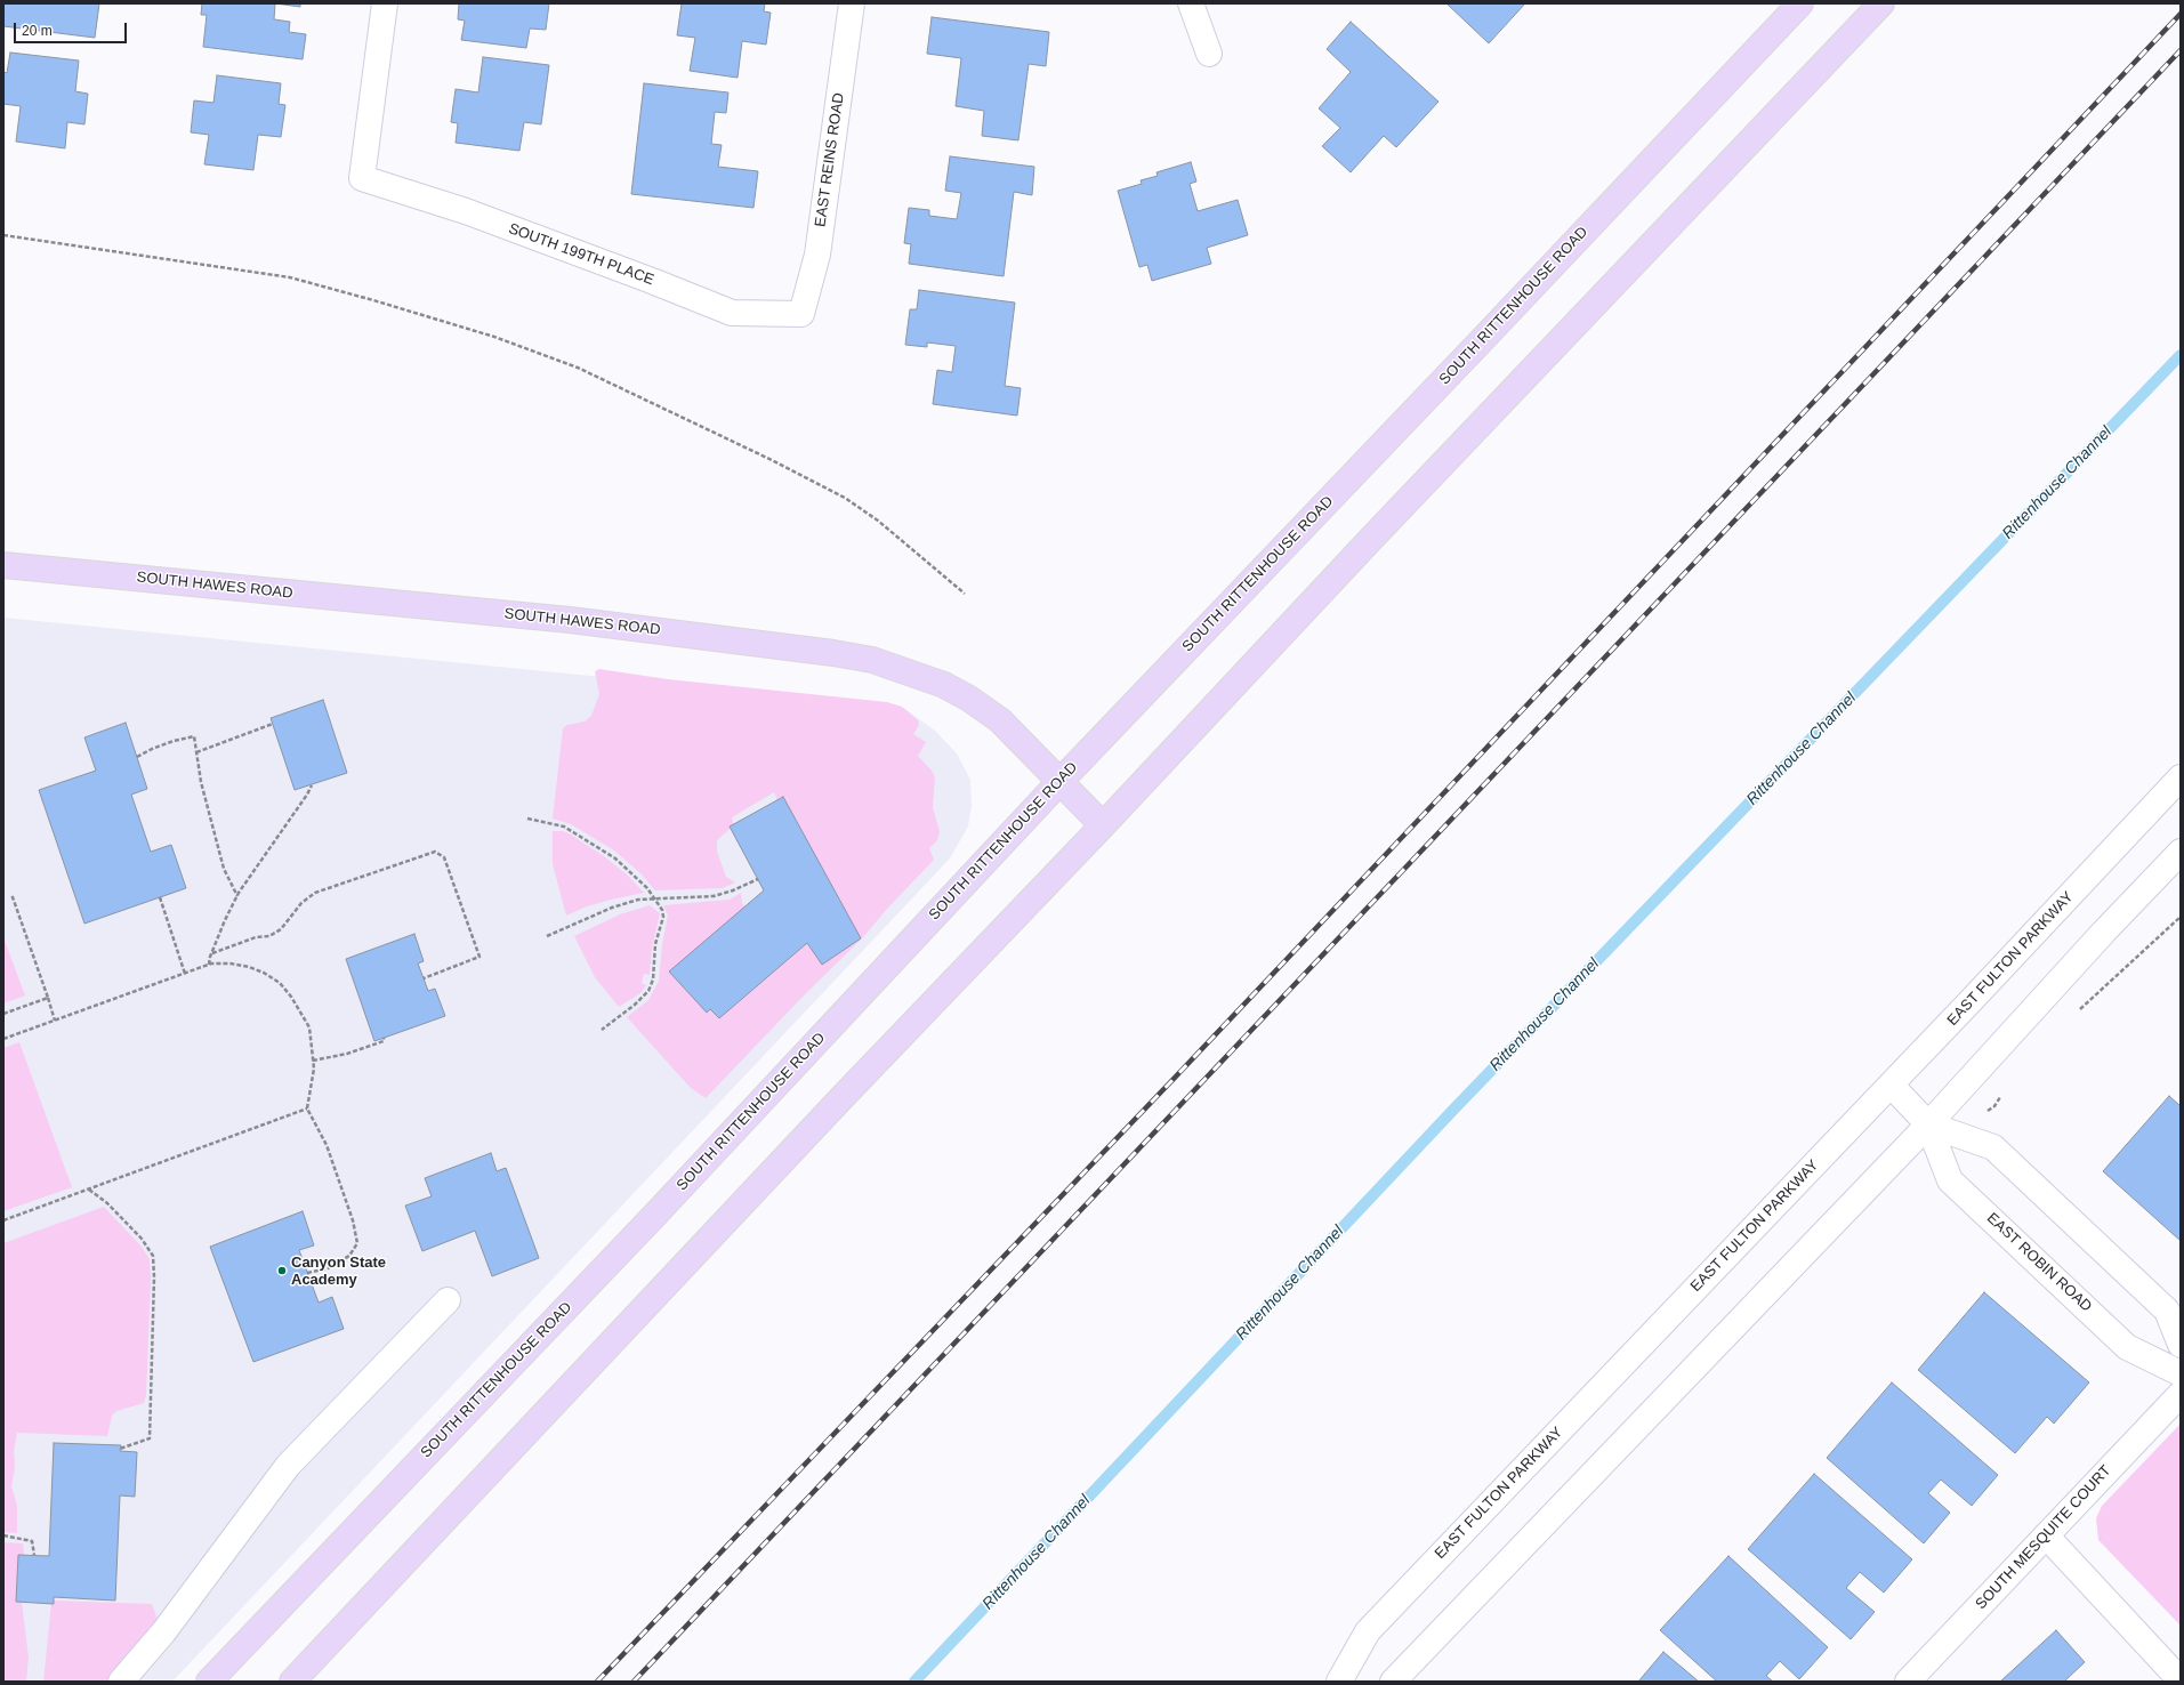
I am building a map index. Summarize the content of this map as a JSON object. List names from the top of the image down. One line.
{"streets":{"main road":["SOUTH RITTENHOUSE ROAD","SOUTH HAWES ROAD"],"street":["EAST REINS ROAD","SOUTH 199TH PLACE","EAST FULTON PARKWAY","EAST ROBIN ROAD","SOUTH MESQUITE COURT"]},"crossings":[["EAST REINS ROAD","SOUTH 199TH PLACE"],["SOUTH RITTENHOUSE ROAD","SOUTH HAWES ROAD"],["EAST FULTON PARKWAY","EAST ROBIN ROAD"]],"water":["Rittenhouse Channel"],"places":["Canyon State Academy"],"scale_bar":"20 m"}
